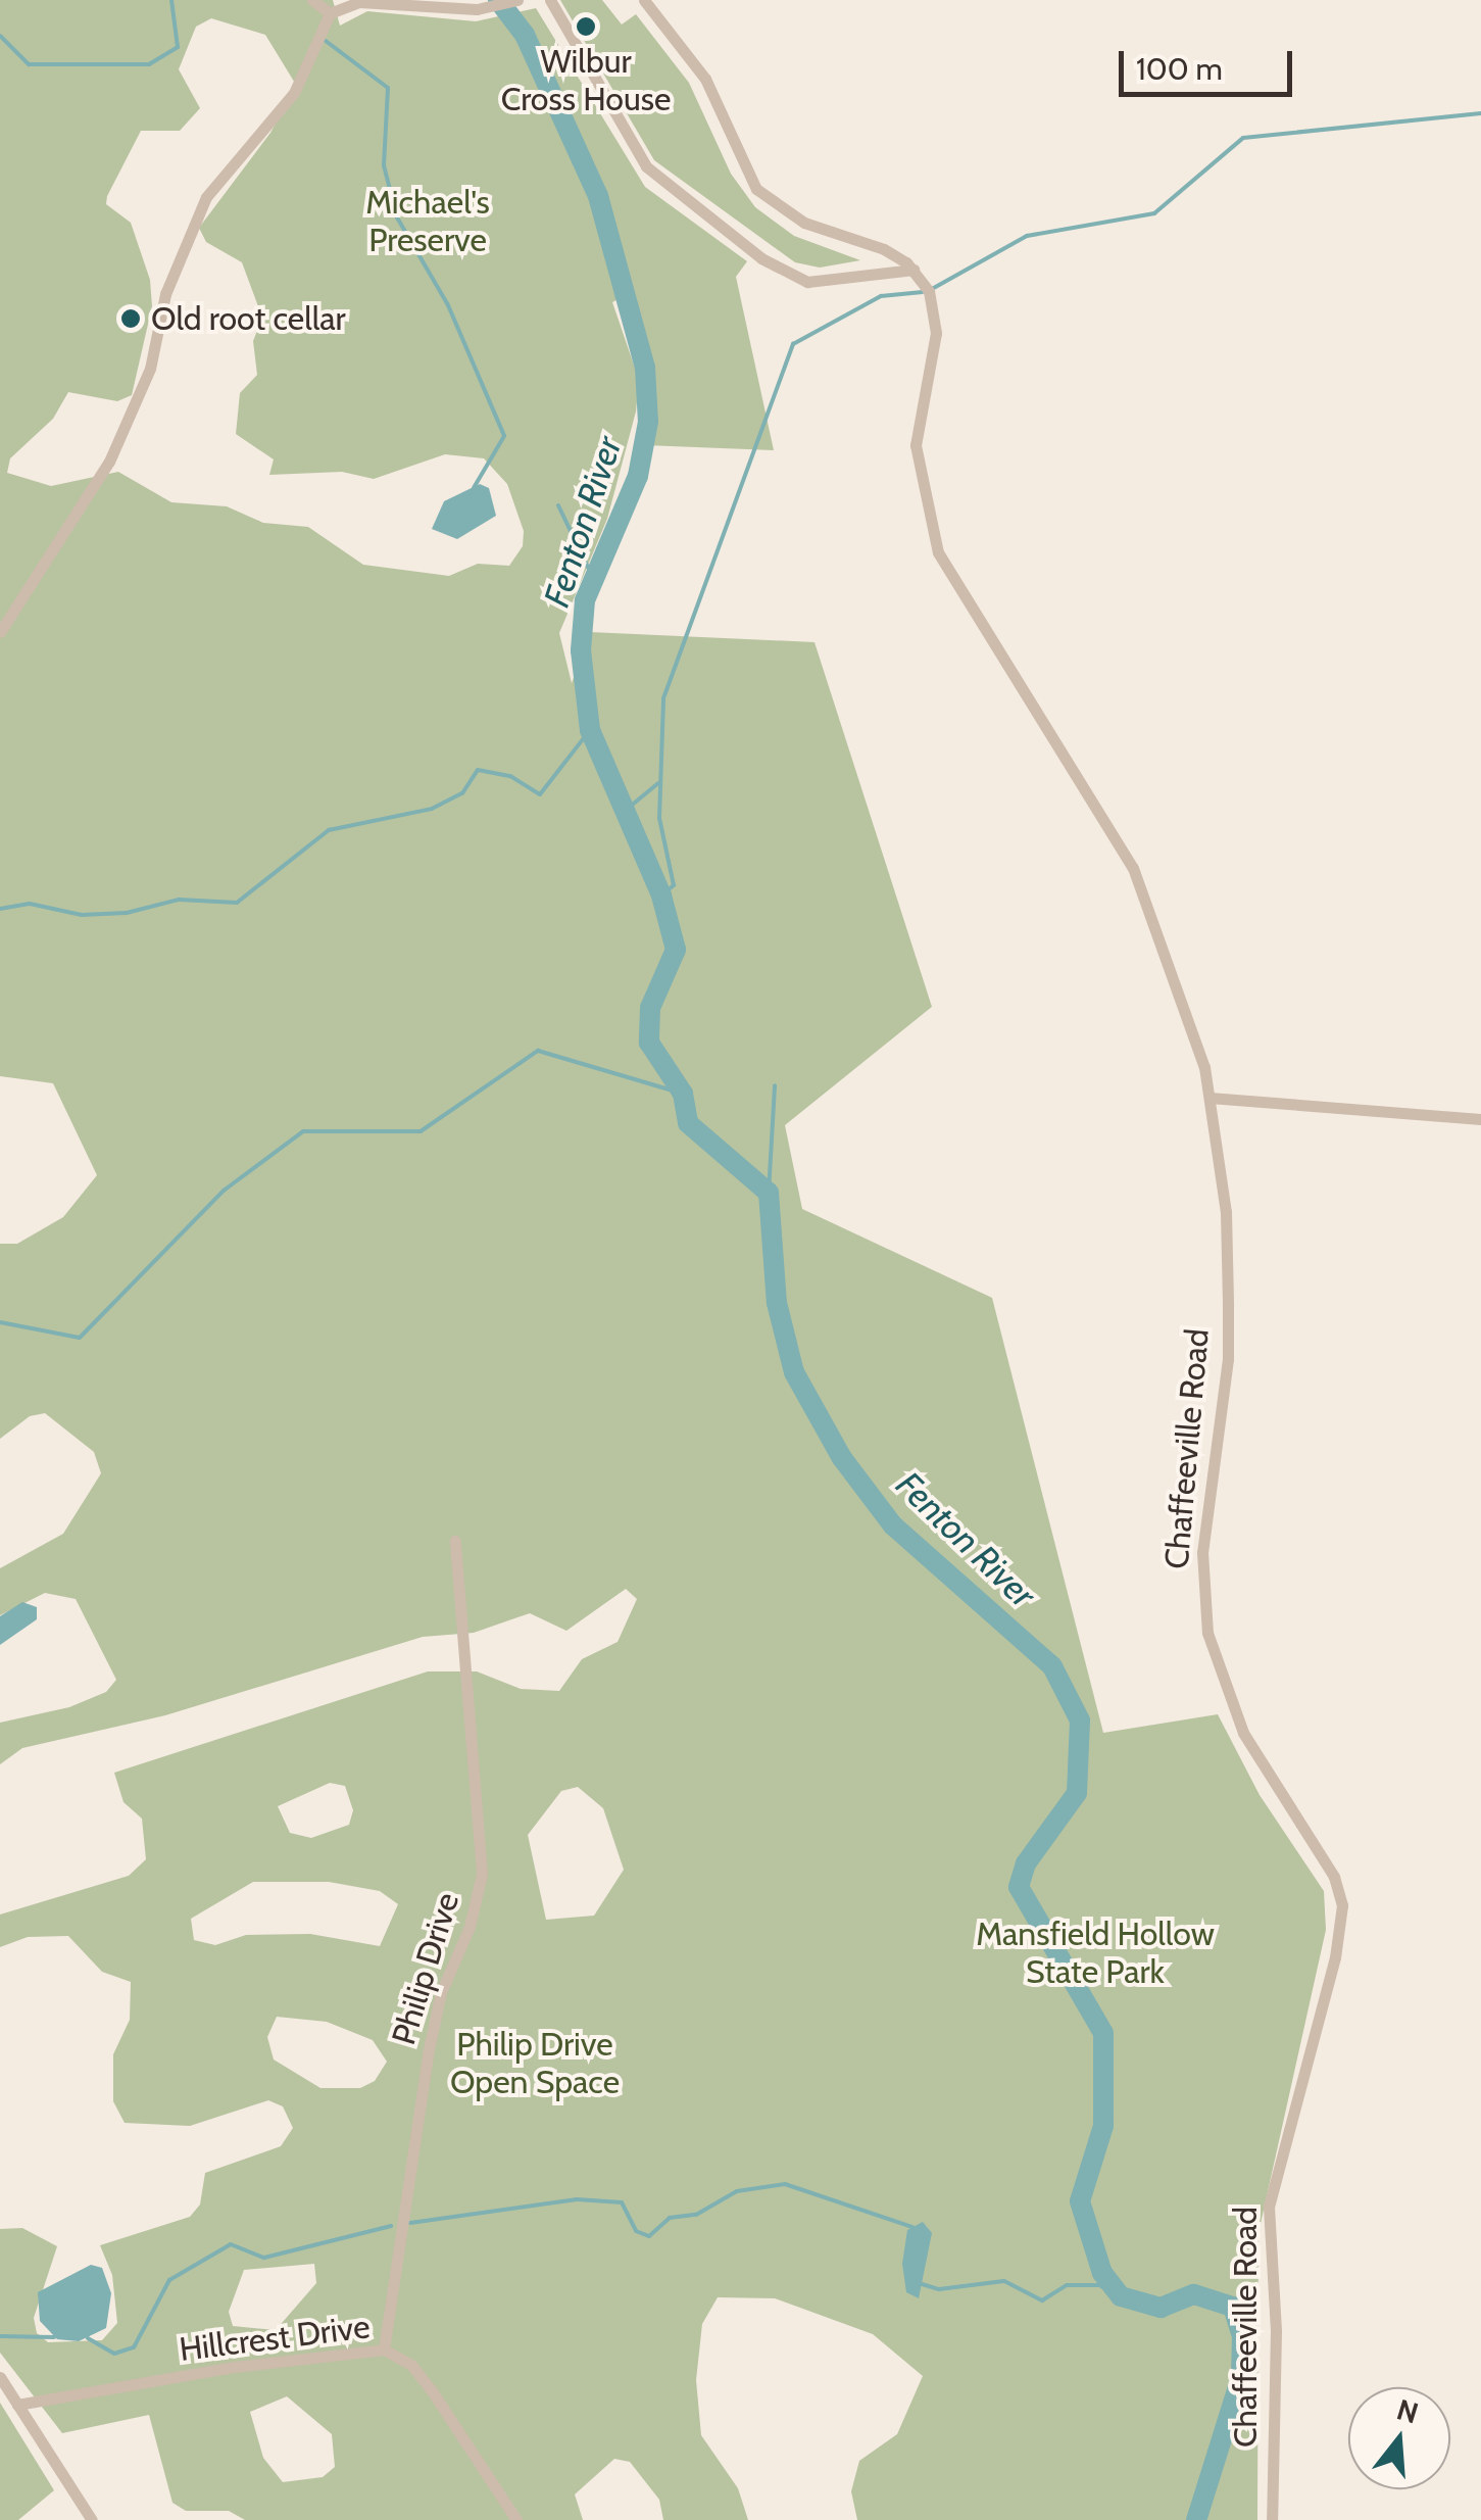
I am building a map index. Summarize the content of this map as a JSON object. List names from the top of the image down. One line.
{"streets":{"street":["Chaffeeville Road","Philip Drive","Hillcrest Drive"]},"crossings":[["Philip Drive","Hillcrest Drive"]],"water":["Fenton River"],"parks":["Michael's Preserve","Mansfield Hollow State Park","Philip Drive Open Space"],"places":["Wilbur Cross House","Old root cellar"],"scale_bar":"100 m","north":"top"}
